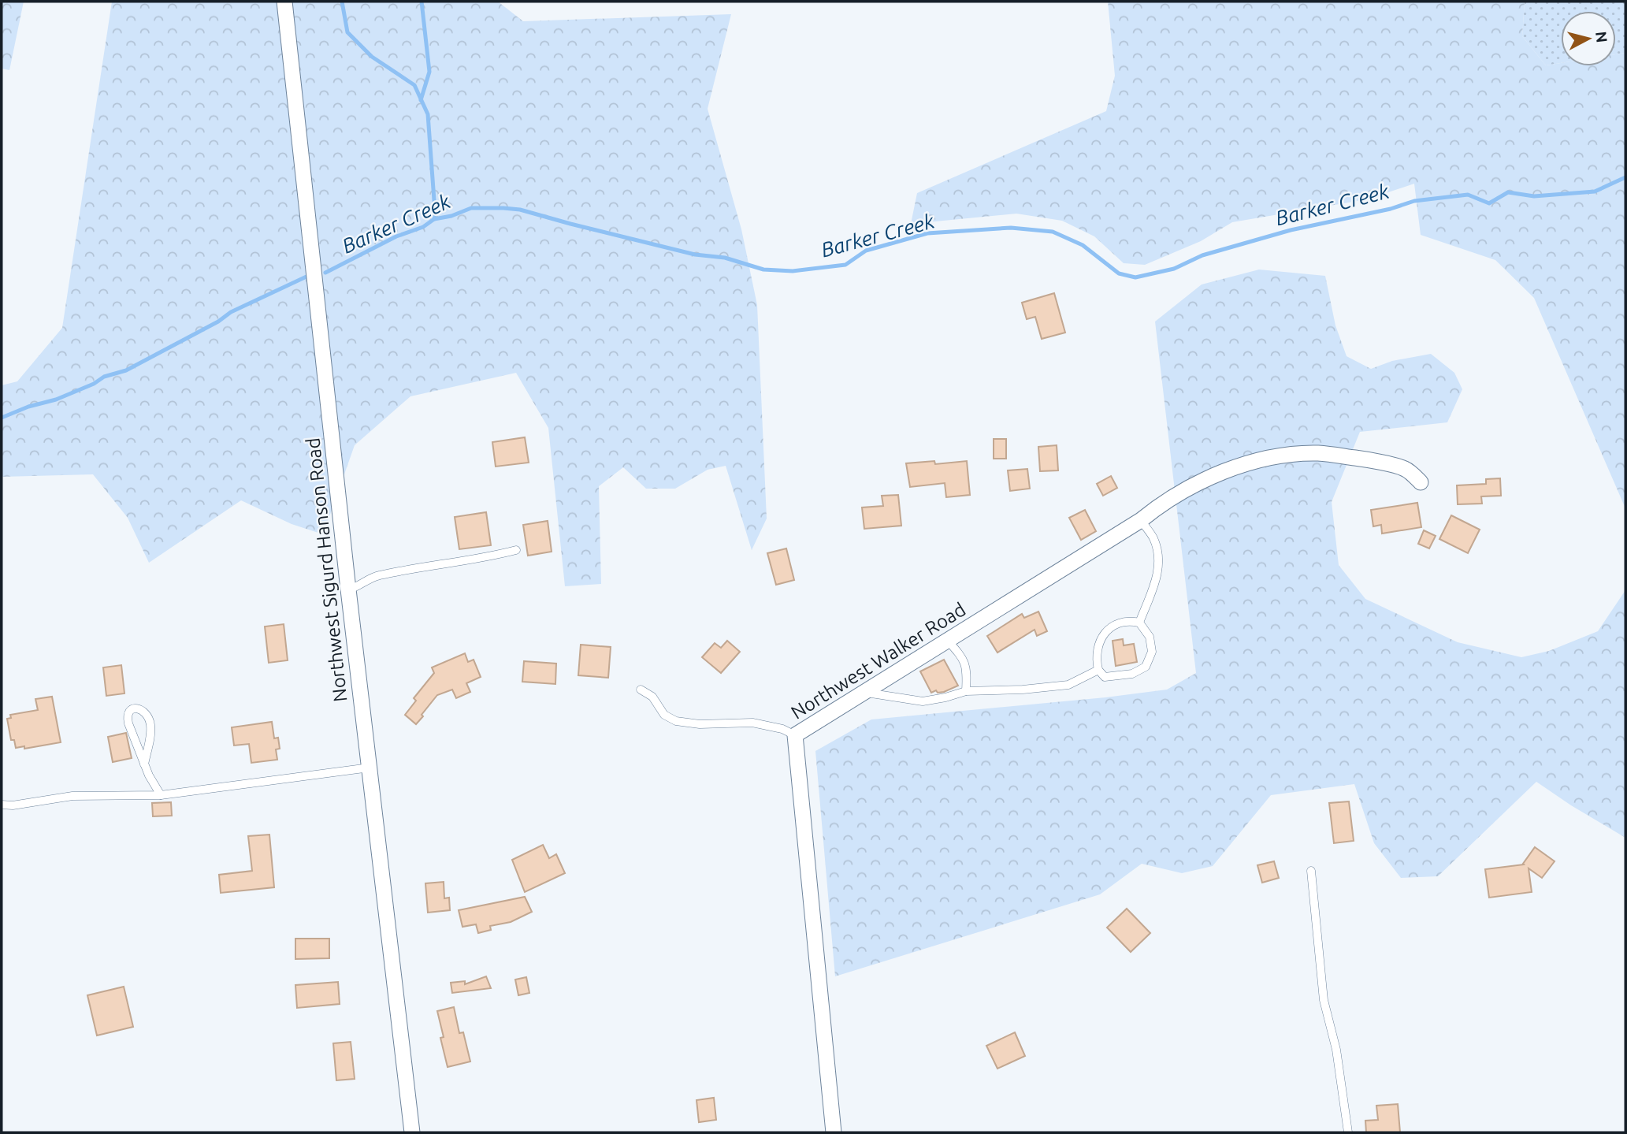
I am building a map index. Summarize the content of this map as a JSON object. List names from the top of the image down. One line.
{"streets":{"street":["Northwest Sigurd Hanson Road","Northwest Walker Road"]},"water":["Barker Creek"],"north":"right"}
